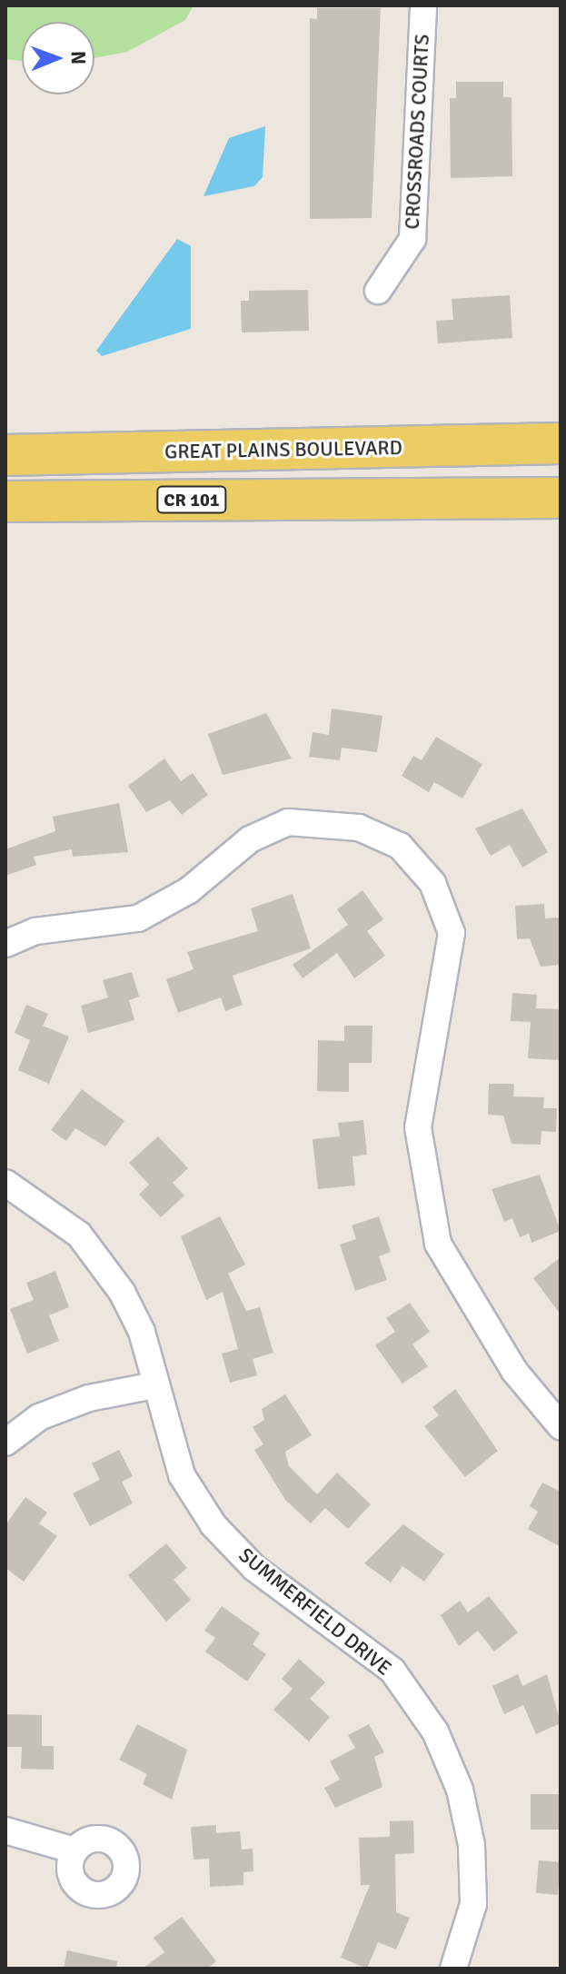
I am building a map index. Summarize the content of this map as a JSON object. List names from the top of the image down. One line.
{"streets":{"main road":["GREAT PLAINS BOULEVARD","CR 101"],"street":["CROSSROADS COURTS","SUMMERFIELD DRIVE"]},"north":"right"}
